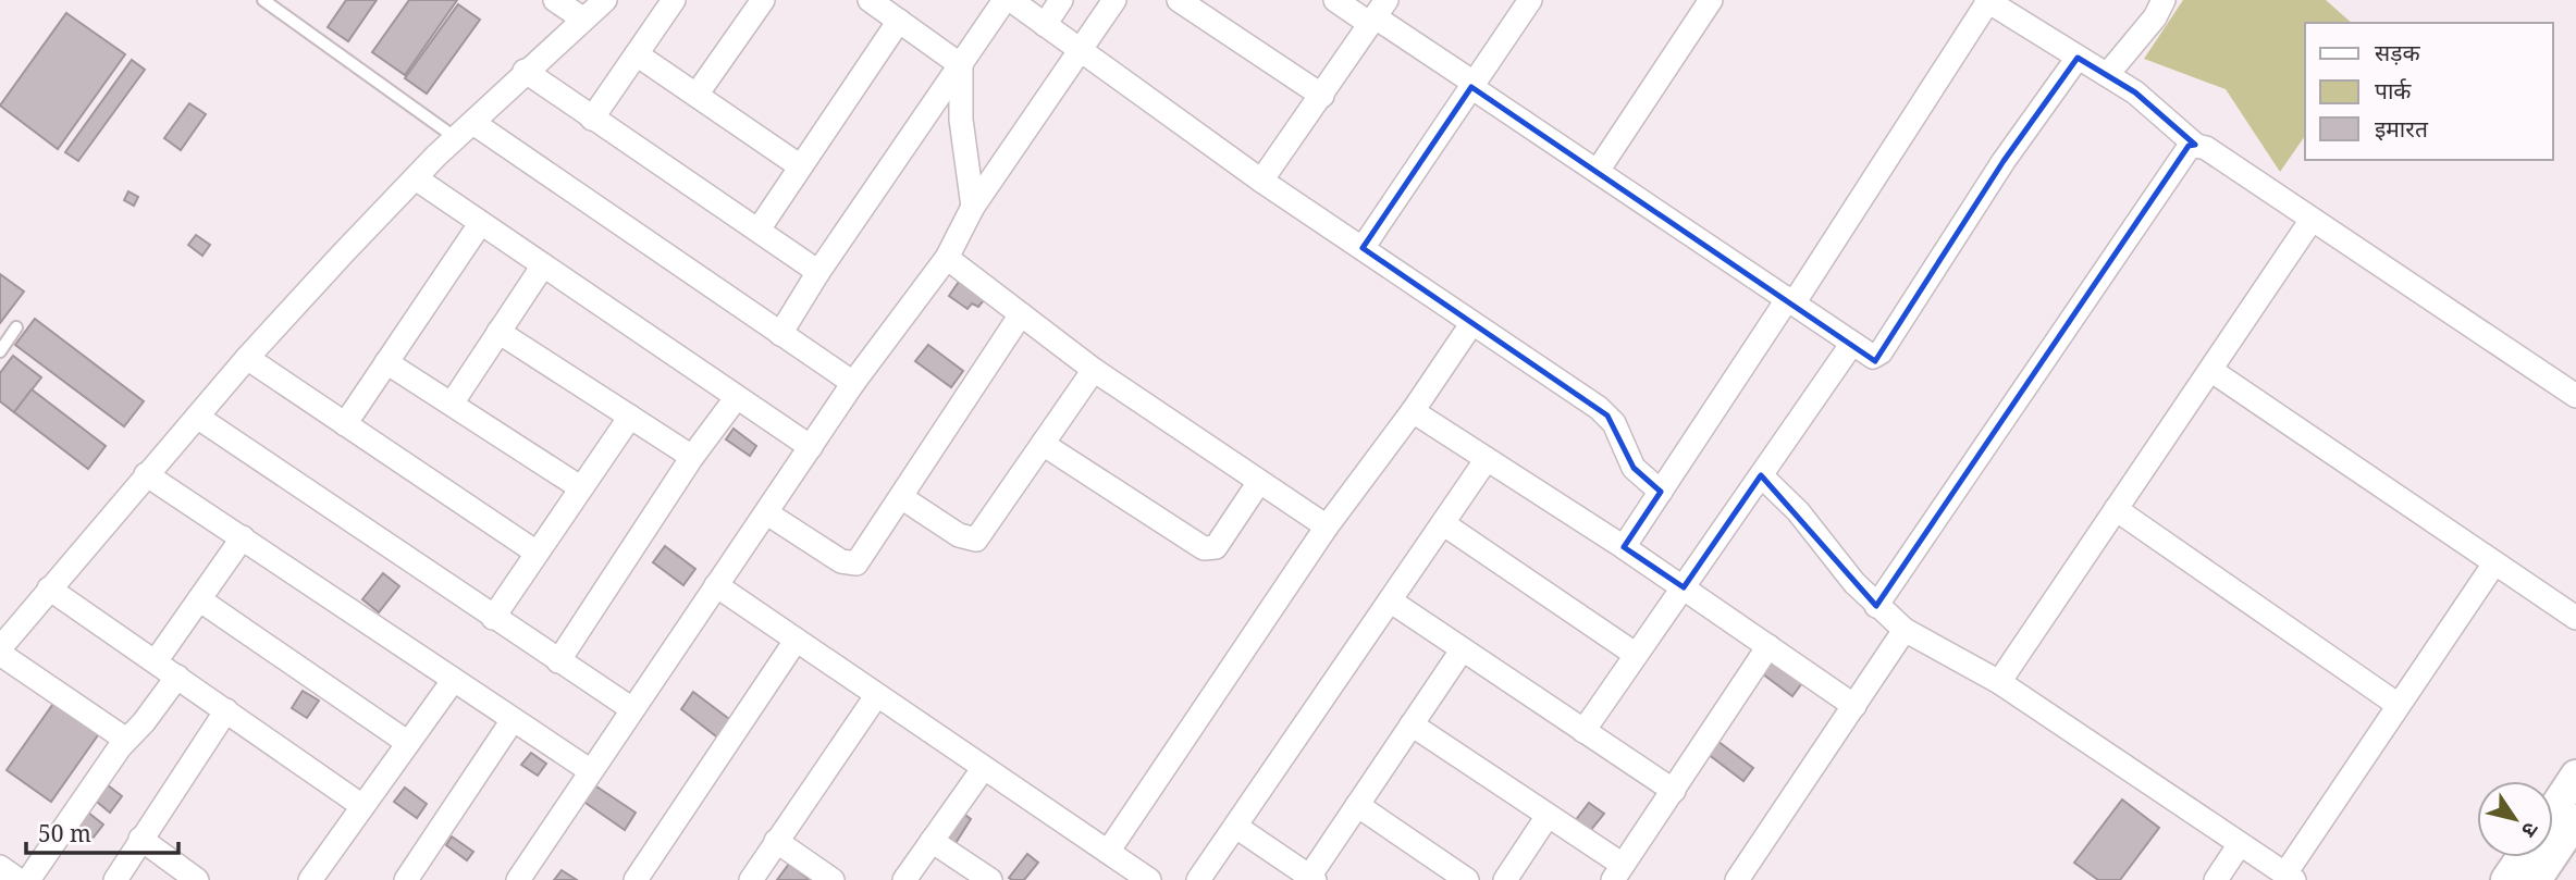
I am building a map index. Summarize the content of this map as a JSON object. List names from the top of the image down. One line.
{"legend":["सड़क","पार्क","इमारत"],"scale_bar":"50 m","north":"bottom right"}
